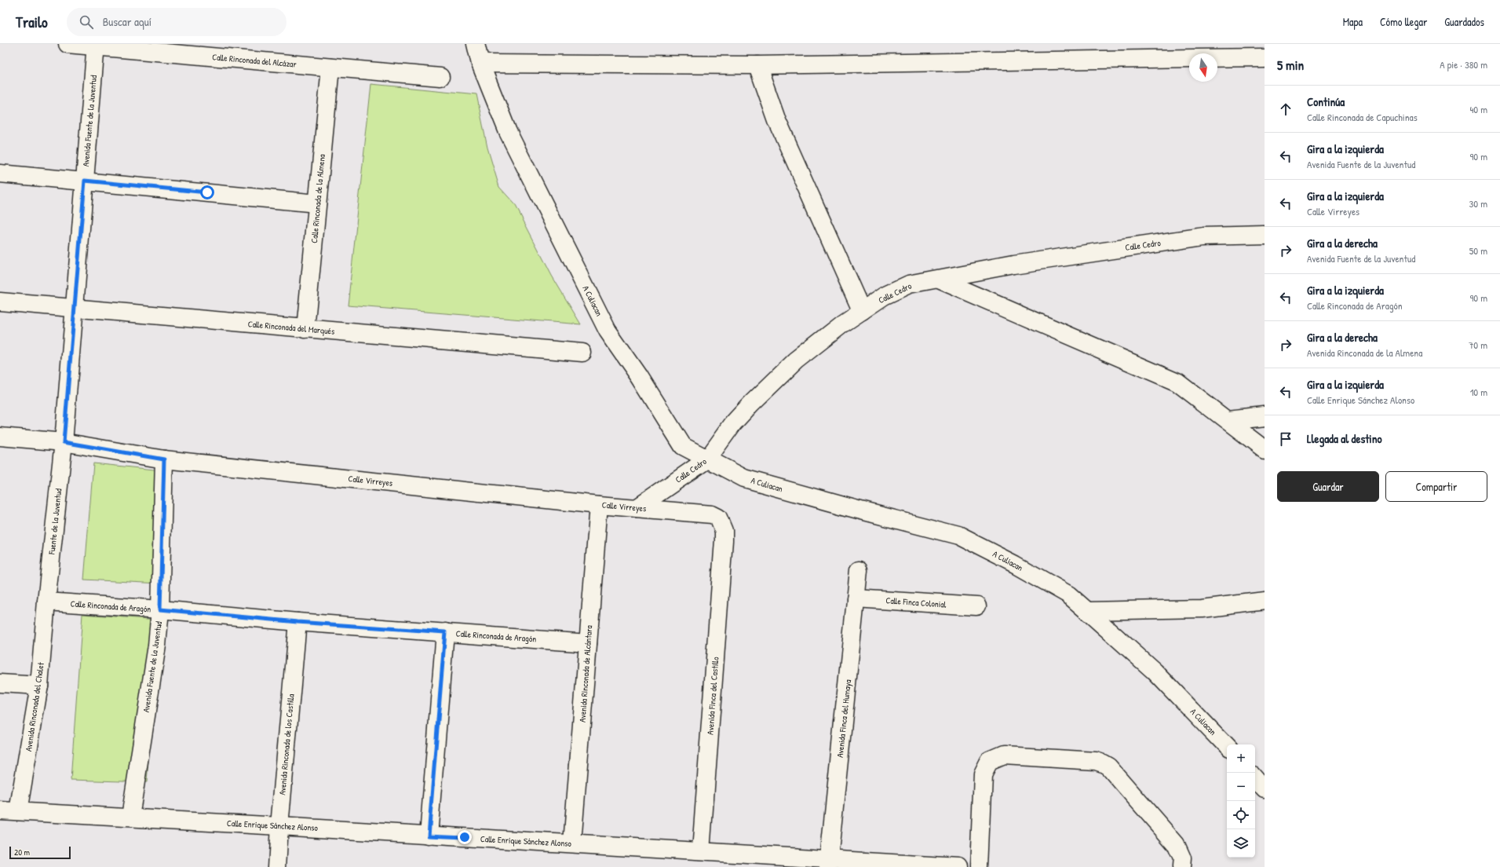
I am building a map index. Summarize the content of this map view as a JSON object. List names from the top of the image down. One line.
{"streets":{"street":["Calle Rinconada del Alcázar","Avenida Fuente de la Juventud","Calle Rinconada de la Almena","Calle Cedro","A Culiacan","Calle Rinconada del Marqués","Calle Virreyes","Fuente de la Juventud","Calle Finca Colonial","Calle Rinconada de Aragón","Avenida Rinconada de Alcántara","Avenida Finca del Castillo","Avenida Rinconada del Chalet","Avenida Finca del Humaya","Avenida Rinconada de los Castilla","Calle Enrique Sánchez Alonso"]},"crossings":[["Calle Rinconada del Alcázar","Avenida Fuente de la Juventud"],["Calle Rinconada del Alcázar","Calle Rinconada de la Almena"],["Avenida Fuente de la Juventud","Calle Rinconada del Marqués"],["Avenida Fuente de la Juventud","Calle Virreyes"],["Avenida Fuente de la Juventud","Fuente de la Juventud"],["Avenida Fuente de la Juventud","Calle Rinconada de Aragón"],["Avenida Fuente de la Juventud","Calle Enrique Sánchez Alonso"],["Calle Rinconada de la Almena","Calle Rinconada del Marqués"],["Calle Cedro","A Culiacan"],["Calle Cedro","Calle Virreyes"],["Calle Virreyes","Fuente de la Juventud"],["Calle Virreyes","Avenida Rinconada de Alcántara"],["Calle Virreyes","Avenida Finca del Castillo"],["Fuente de la Juventud","Calle Rinconada de Aragón"],["Fuente de la Juventud","Avenida Rinconada del Chalet"],["Calle Finca Colonial","Avenida Finca del Humaya"],["Calle Rinconada de Aragón","Avenida Rinconada de Alcántara"],["Calle Rinconada de Aragón","Avenida Rinconada del Chalet"],["Calle Rinconada de Aragón","Avenida Rinconada de los Castilla"],["Avenida Rinconada de Alcántara","Calle Enrique Sánchez Alonso"],["Avenida Finca del Castillo","Calle Enrique Sánchez Alonso"],["Avenida Rinconada del Chalet","Calle Enrique Sánchez Alonso"],["Avenida Finca del Humaya","Calle Enrique Sánchez Alonso"],["Avenida Rinconada de los Castilla","Calle Enrique Sánchez Alonso"]],"scale_bar":"20 m","north":"bottom","page":{"header":"Trailo","search":"Buscar aquí","nav":["Mapa","Cómo llegar","Guardados"],"heading":["5 min","A pie · 380 m"],"list":[["Continúa","Calle Rinconada de Capuchinas","40 m"],["Gira a la izquierda","Avenida Fuente de la Juventud","90 m"],["Gira a la izquierda","Calle Virreyes","30 m"],["Gira a la derecha","Avenida Fuente de la Juventud","50 m"],["Gira a la izquierda","Calle Rinconada de Aragón","90 m"],["Gira a la derecha","Avenida Rinconada de la Almena","70 m"],["Gira a la izquierda","Calle Enrique Sánchez Alonso","10 m"],"Llegada al destino"],"buttons":["Guardar","Compartir"],"map_buttons":["+","−"],"scale":"20 m"}}
